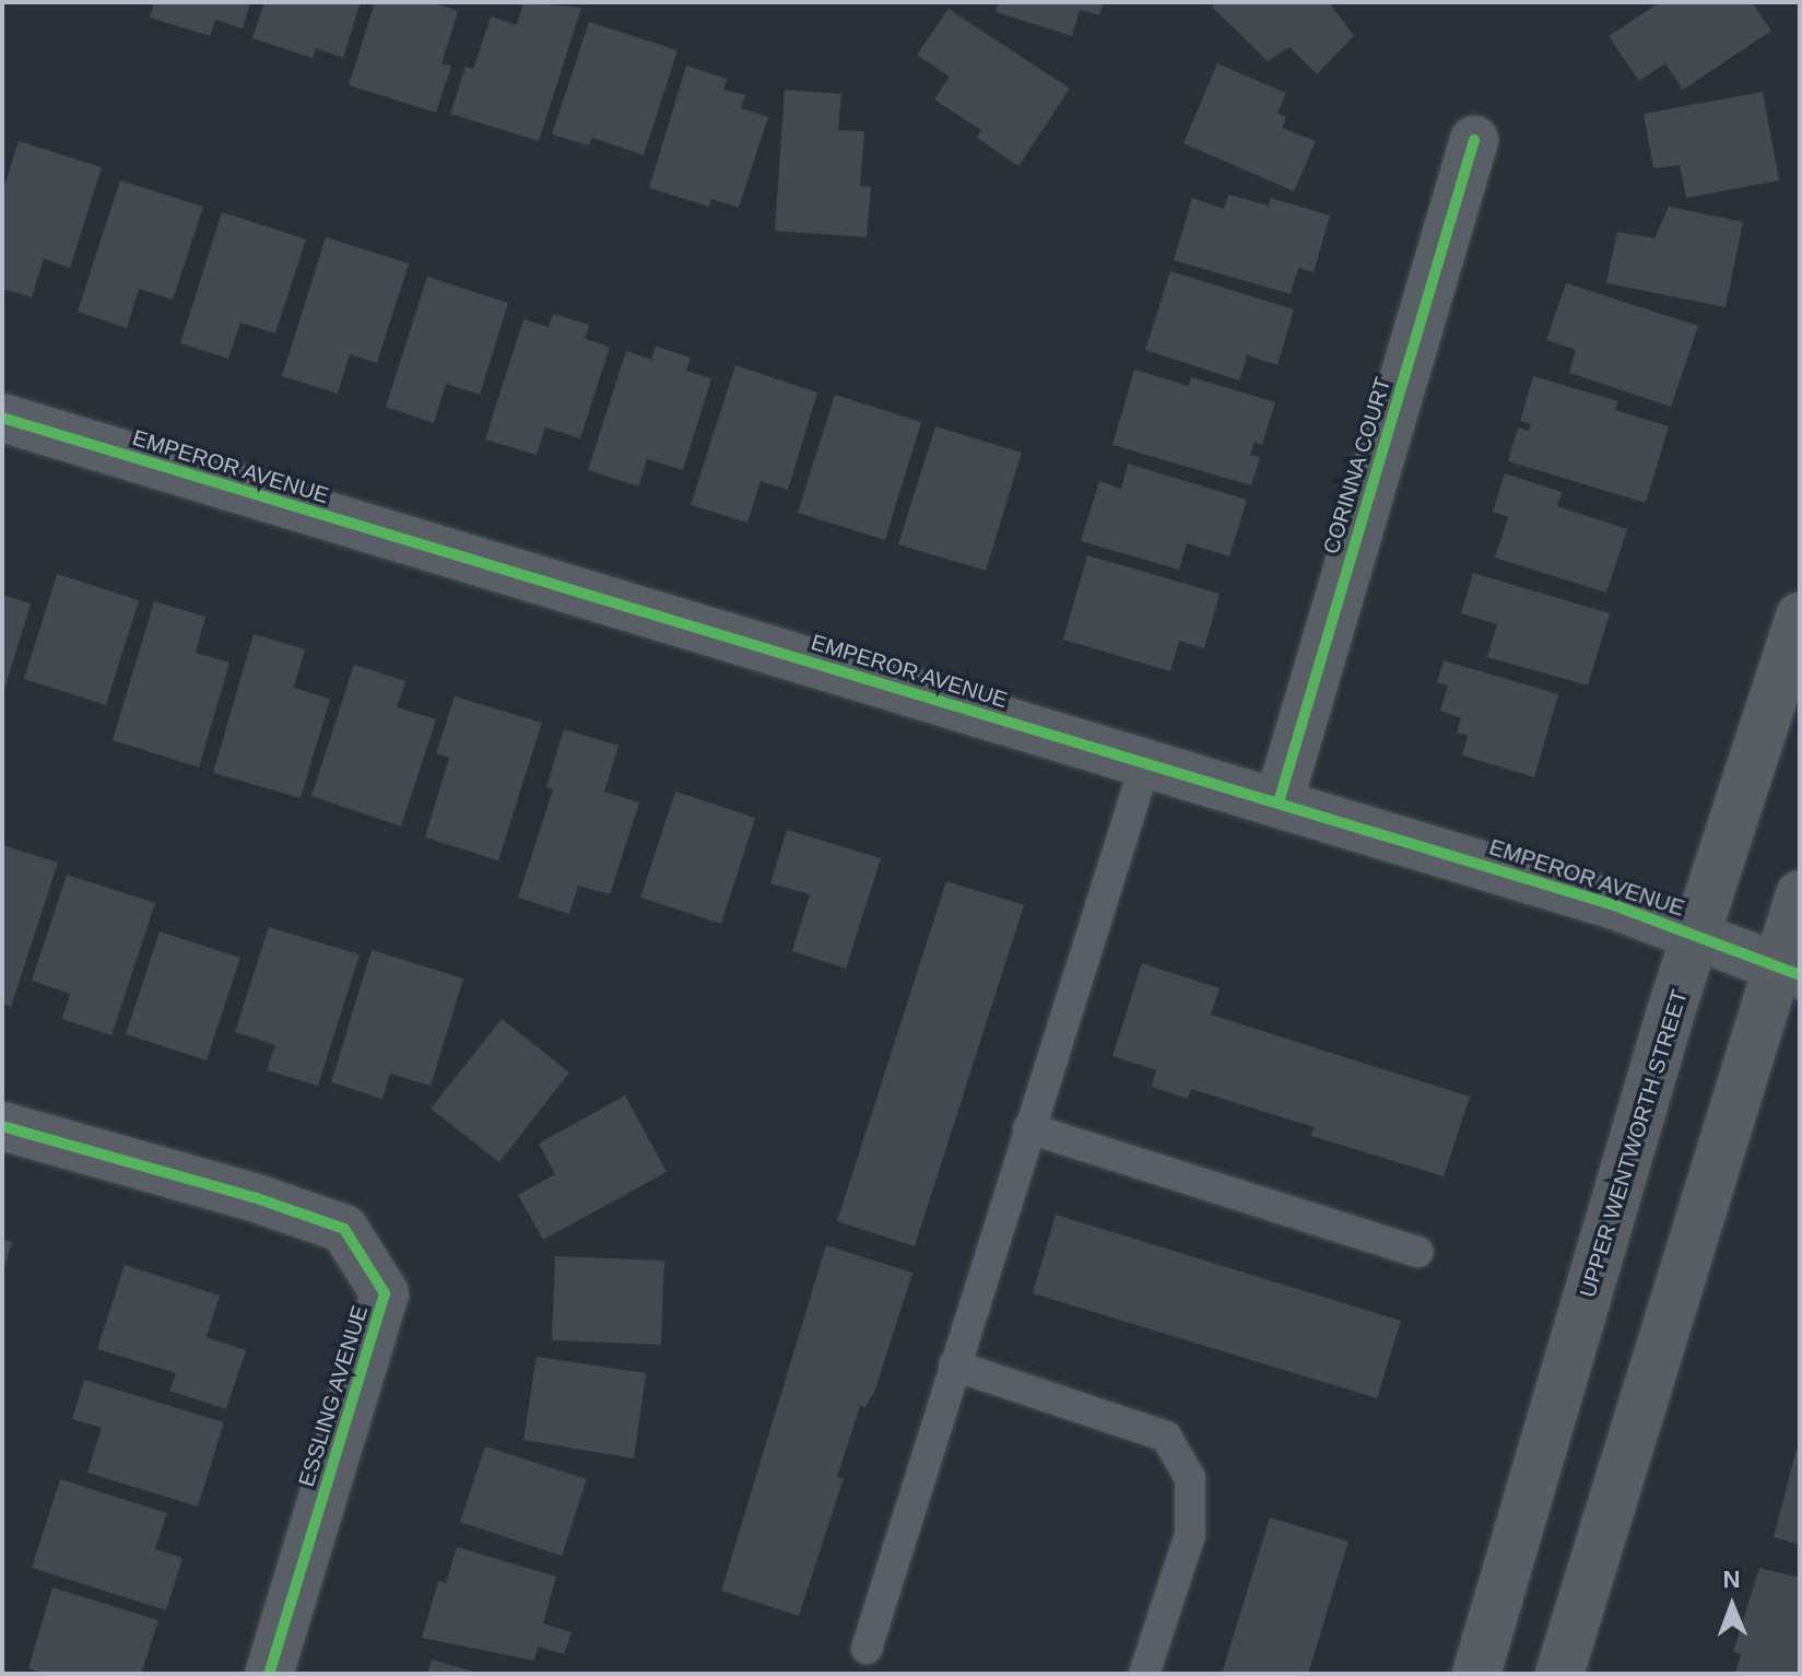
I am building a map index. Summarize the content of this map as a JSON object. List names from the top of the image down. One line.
{"streets":{"main road":["UPPER WENTWORTH STREET"],"street":["CORINNA COURT","EMPEROR AVENUE","ESSLING AVENUE"]},"crossings":[["CORINNA COURT","EMPEROR AVENUE"],["EMPEROR AVENUE","UPPER WENTWORTH STREET"]],"north":"top"}
